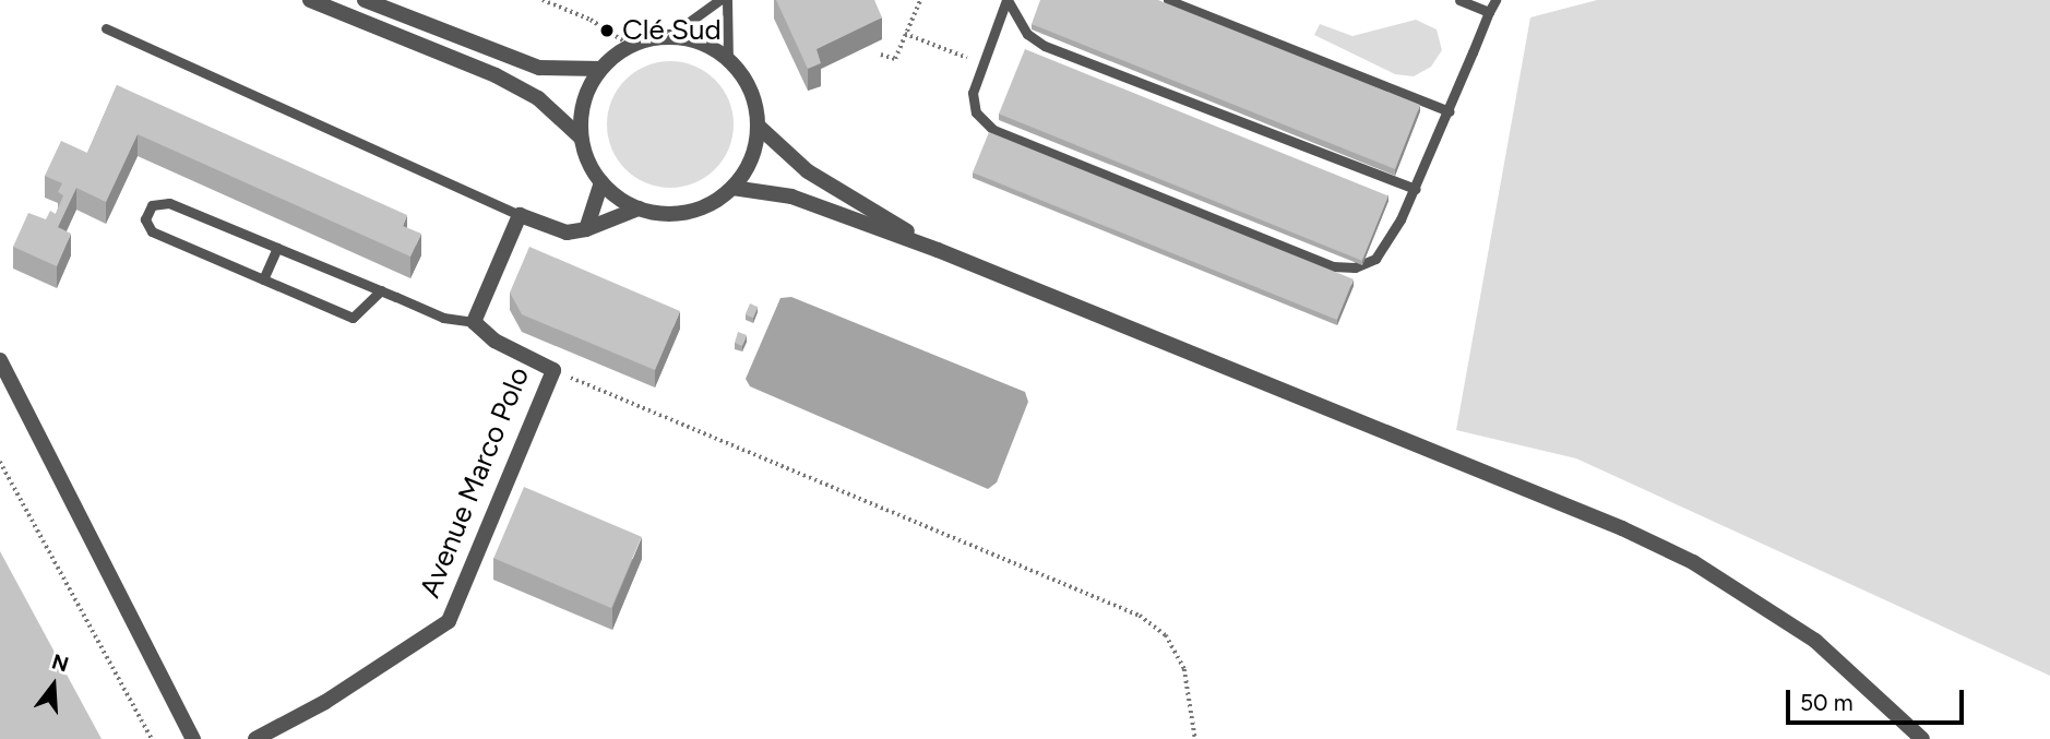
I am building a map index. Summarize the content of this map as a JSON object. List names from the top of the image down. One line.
{"streets":{"street":["Avenue Marco Polo"]},"places":["Clé Sud"],"scale_bar":"50 m","north":"top"}
